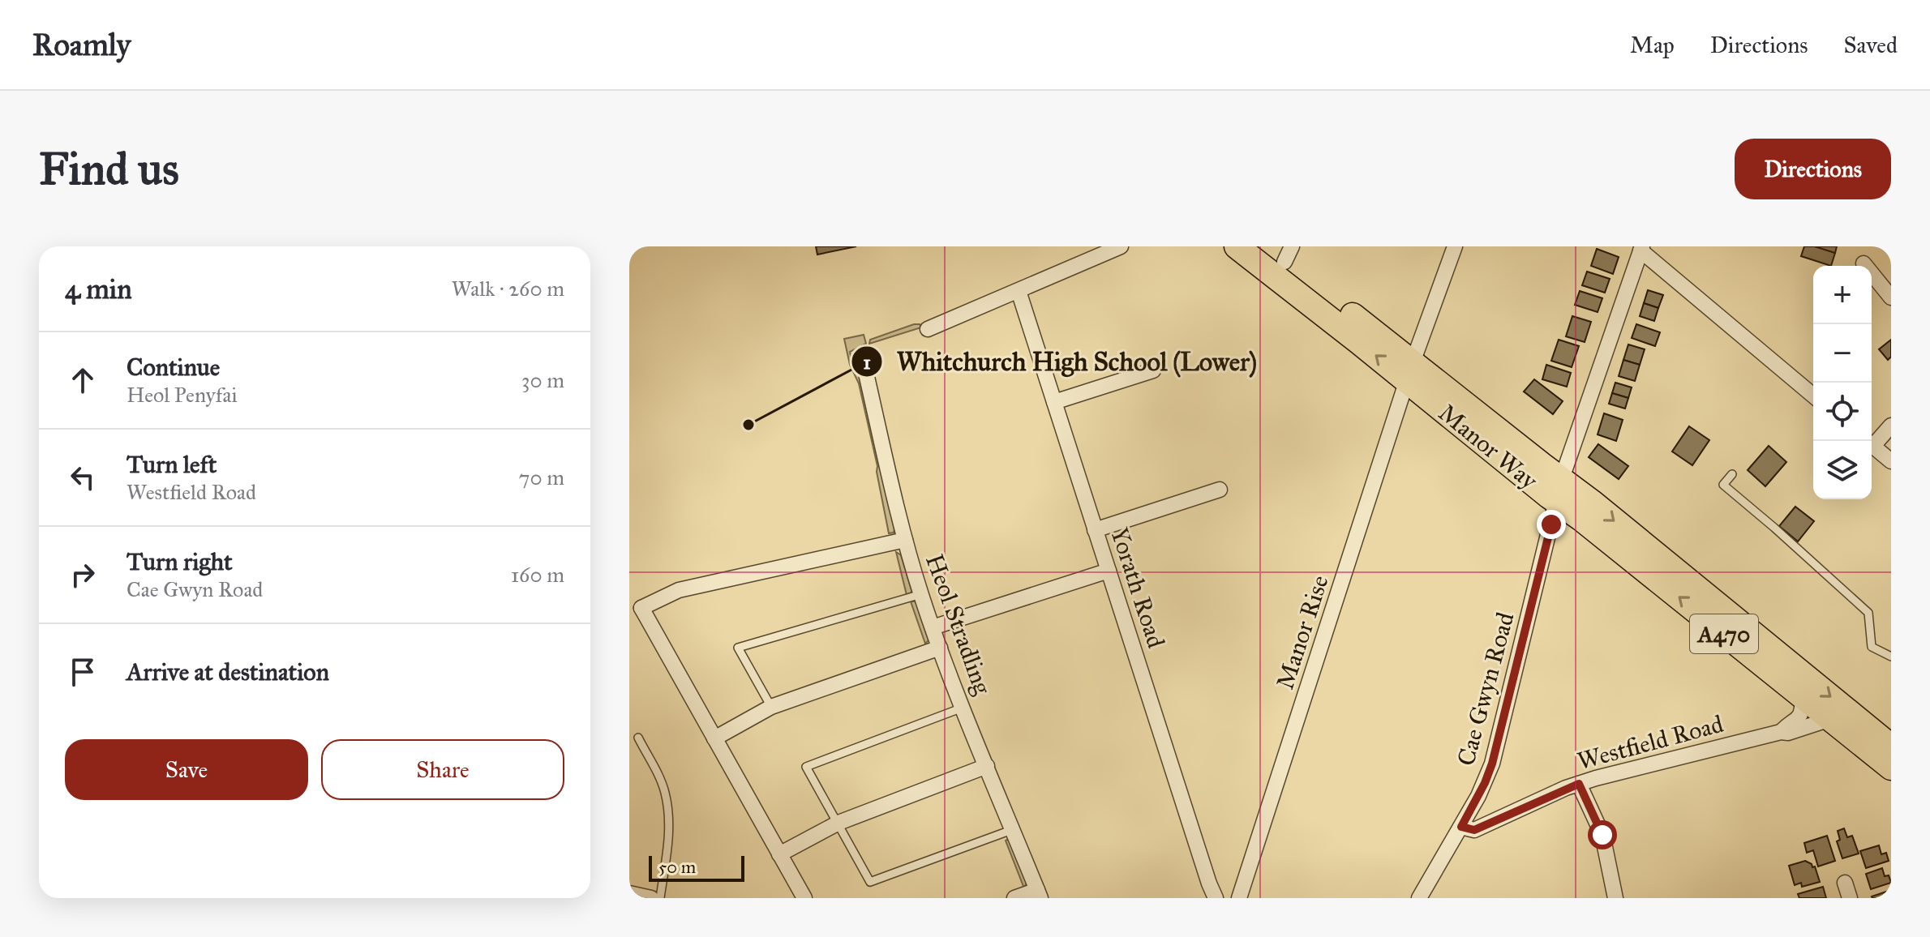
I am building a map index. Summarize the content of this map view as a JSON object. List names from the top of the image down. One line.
{"streets":{"highway":["Manor Way","A470"],"street":["Yorath Road","Heol Stradling","Manor Rise","Cae Gwyn Road","Westfield Road"]},"crossings":[["Manor Way","Manor Rise"],["Manor Way","Cae Gwyn Road"],["Manor Way","Westfield Road"],["Cae Gwyn Road","Westfield Road"]],"places":["Whitchurch High School (Lower)"],"scale_bar":"50 m","page":{"header":"Roamly","nav":["Map","Directions","Saved"],"buttons":["Directions",["Save","Share"]],"title":"Find us","heading":["4 min","Walk · 260 m"],"map_buttons":["+","−"],"list":[["Continue","Heol Penyfai","30 m"],["Turn left","Westfield Road","70 m"],["Turn right","Cae Gwyn Road","160 m"],"Arrive at destination"],"scale":"50 m"}}
